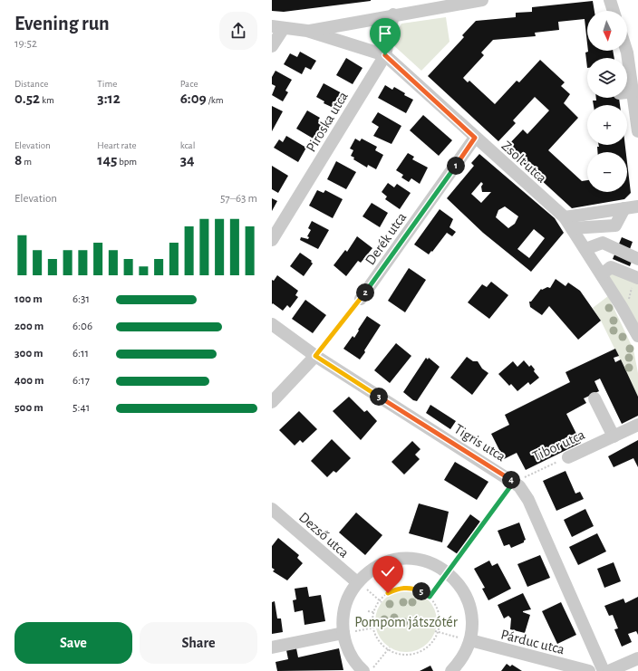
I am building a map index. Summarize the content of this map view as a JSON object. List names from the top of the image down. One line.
{"streets":{"street":["Piroska utca","Zsolt utca","Derék utca","Tigris utca","Tibor utca","Dezső utca","Párduc utca"]},"crossings":[["Piroska utca","Zsolt utca"],["Zsolt utca","Derék utca"],["Tigris utca","Tibor utca"]],"parks":["Pompom játszótér"],"north":"bottom","page":{"heading":["Evening run","19:52"],"map_buttons":["+","−"],"stats":[["Distance","0.52 km"],["Time","3:12"],["Pace","6:09 /km"],["Elevation","8 m"],["Heart rate","145 bpm"],["kcal","34"]],"pins":["1","2","3","4","5"],"chart":["Elevation","57–63 m"],"list":[{"name":"100 m","note":"6:31"},{"name":"200 m","note":"6:06"},{"name":"300 m","note":"6:11"},{"name":"400 m","note":"6:17"},{"name":"500 m","note":"5:41"}],"buttons":["Save","Share"]}}
